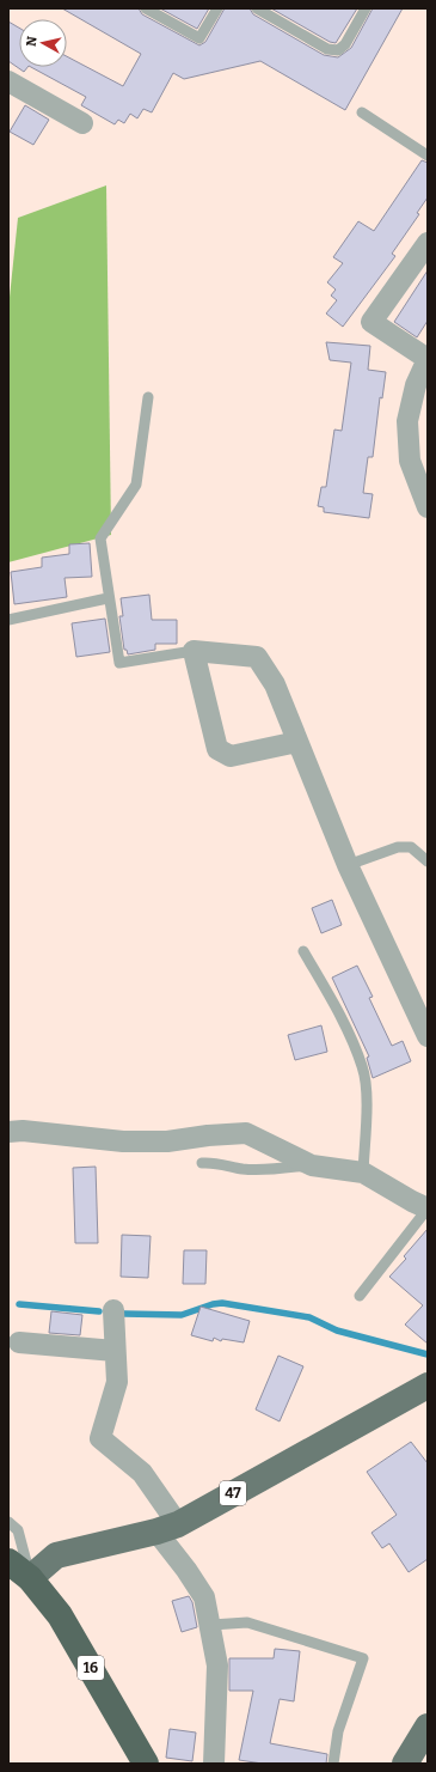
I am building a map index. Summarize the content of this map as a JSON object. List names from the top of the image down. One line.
{"streets":{"highway":["16"],"main road":["47"]},"crossings":[["47","16"]],"north":"left"}
